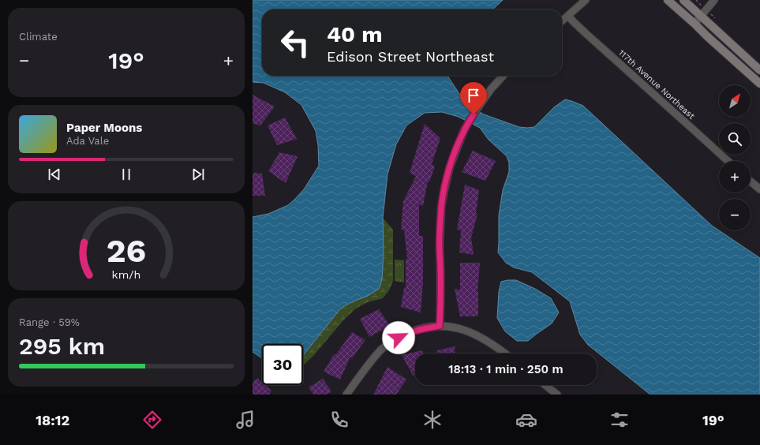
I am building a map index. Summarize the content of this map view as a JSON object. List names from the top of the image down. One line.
{"streets":{"street":["117th Avenue Northeast"]},"north":"top right","page":{"tile":["Climate",["Range · 59%","295 km"]],"turn":["40 m","Edison Street Northeast"],"heat":["−","19°","+"],"map_buttons":["+","−"],"song":["Paper Moons","Ada Vale"],"limit":"30","trip":"18:13 · 1 min · 250 m","tabs":["18:12","19°"],"gauge":["26","km/h"]}}
